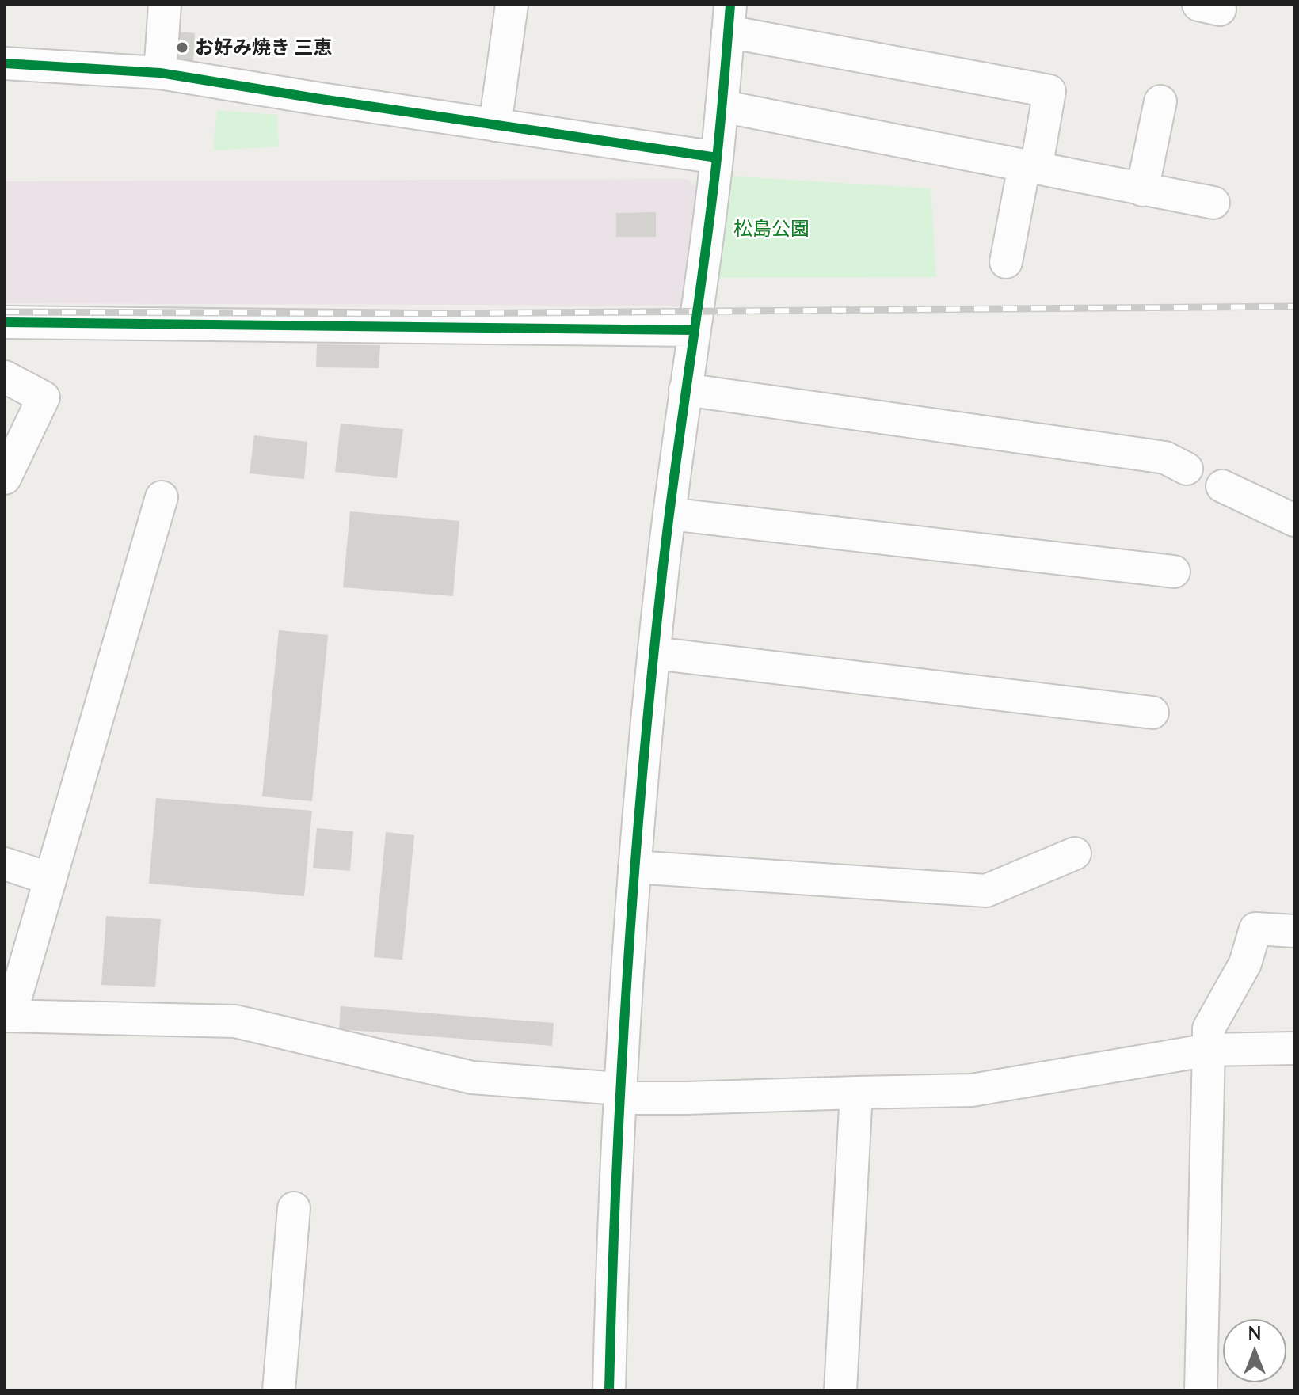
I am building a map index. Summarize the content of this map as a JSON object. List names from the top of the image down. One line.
{"parks":["松島公園"],"places":["お好み焼き 三恵"],"north":"top"}
